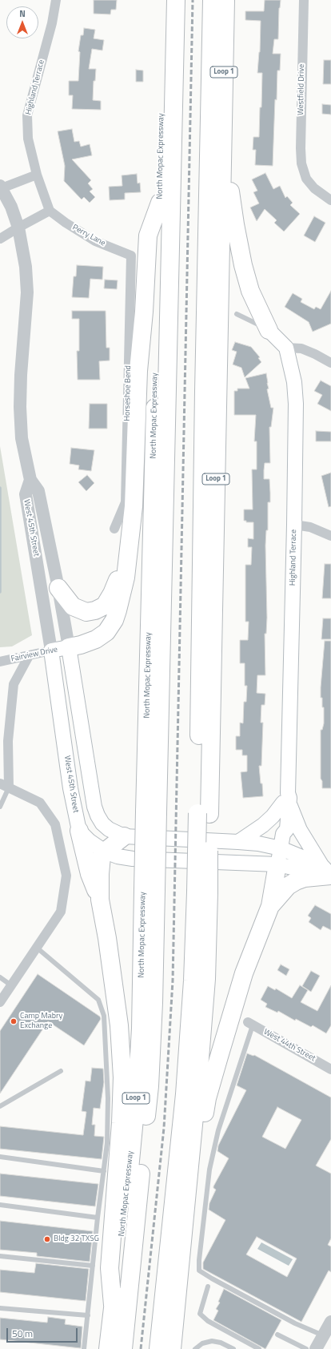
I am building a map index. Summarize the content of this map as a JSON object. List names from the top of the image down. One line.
{"streets":{"highway":["Loop 1","North Mopac Expressway"],"main road":["Highland Terrace","West 45th Street","Fairview Drive"],"street":["Westfield Drive","Perry Lane","Horseshoe Bend","West 44th Street"]},"crossings":[["Highland Terrace","Perry Lane"],["Highland Terrace","West 45th Street"],["Perry Lane","Horseshoe Bend"],["West 45th Street","Fairview Drive"]],"places":["Camp Mabry Exchange","Bldg 32 TXSG"],"scale_bar":"50 m","north":"top"}
